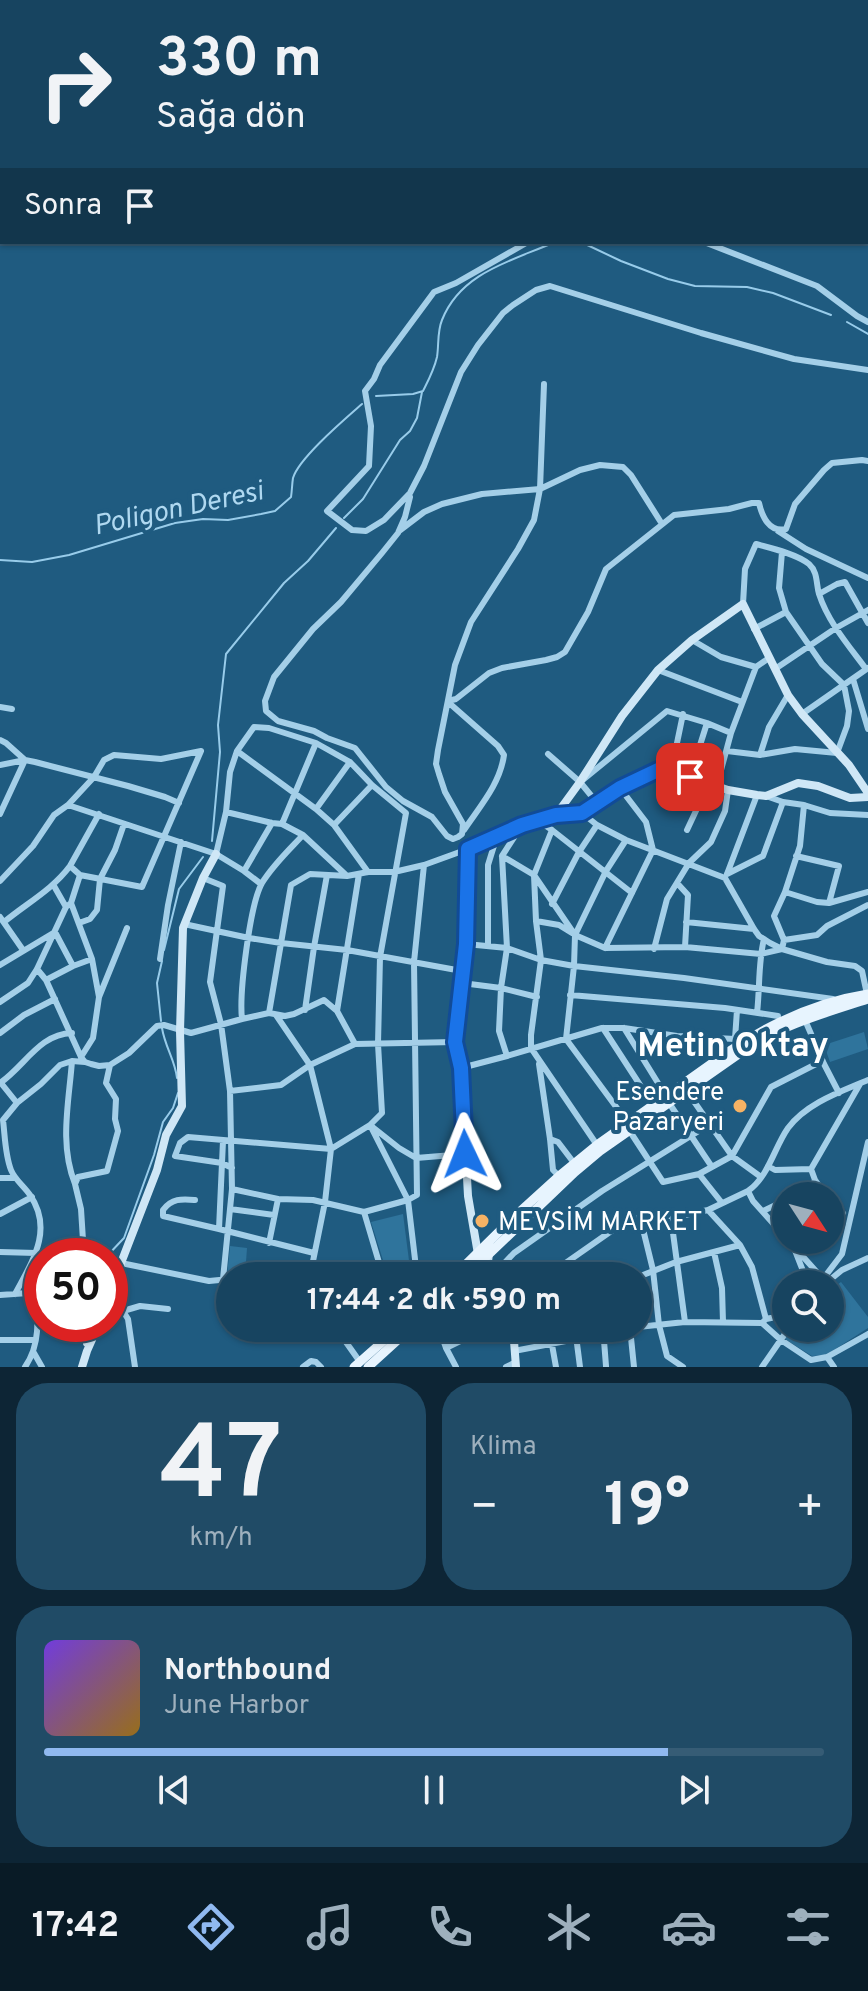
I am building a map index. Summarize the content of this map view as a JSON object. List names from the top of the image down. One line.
{"districts":["Metin Oktay"],"water":["Poligon Deresi"],"places":["Esendere Pazaryeri","MEVSİM MARKET"],"north":"bottom right","page":{"turn":["330 m","Sağa dön"],"then":"Sonra","limit":"50","trip":"17:44 · 2 dk · 590 m","tile":[["47","km/h"],"Klima"],"heat":["−","19°","+"],"song":["Northbound","June Harbor"],"tabs":"17:42"}}
